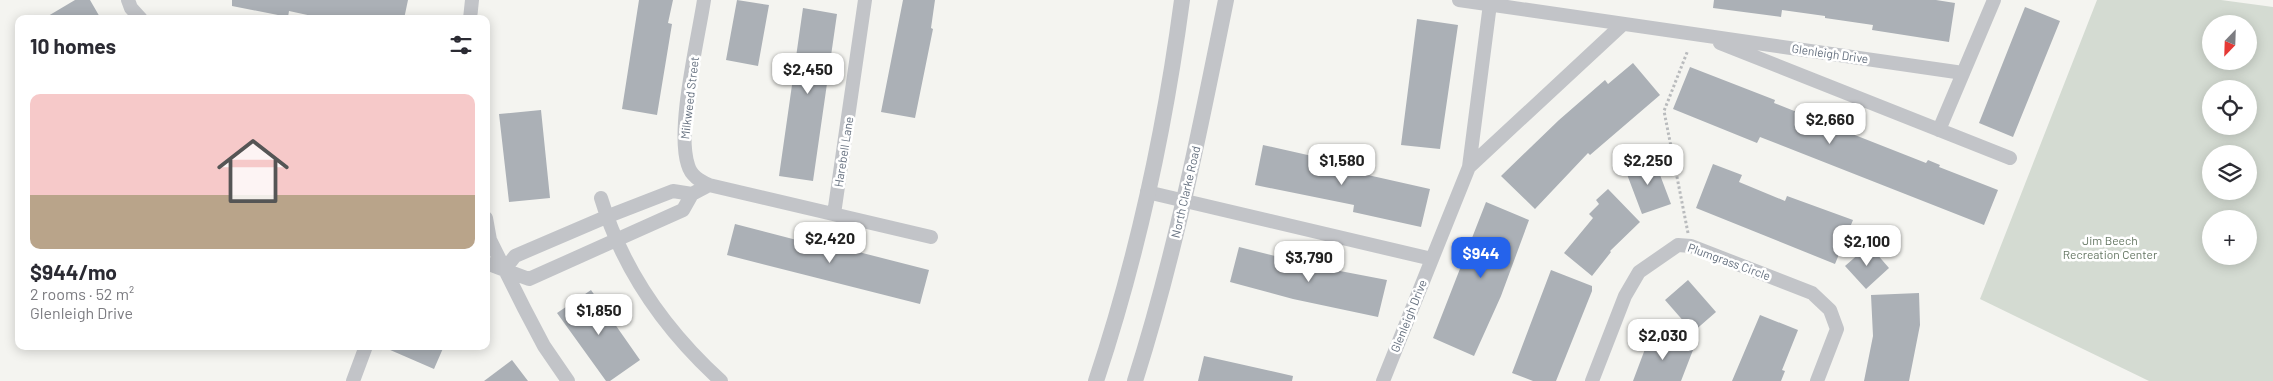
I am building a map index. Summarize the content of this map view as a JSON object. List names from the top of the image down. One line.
{"streets":{"street":["Glenleigh Drive","Milkweed Street","Harebell Lane","North Clarke Road","Plumgrass Circle"]},"parks":["Jim Beech Recreation Center"],"north":"bottom left","page":{"map_buttons":"+","heading":"10 homes","price":["$2,450","$2,660","$1,580","$2,250","$2,420","$2,100","$944","$3,790","$1,850","$2,030"],"list":[{"name":"$944/mo","note":"2 rooms · 52 m² · Glenleigh Drive"}]}}
